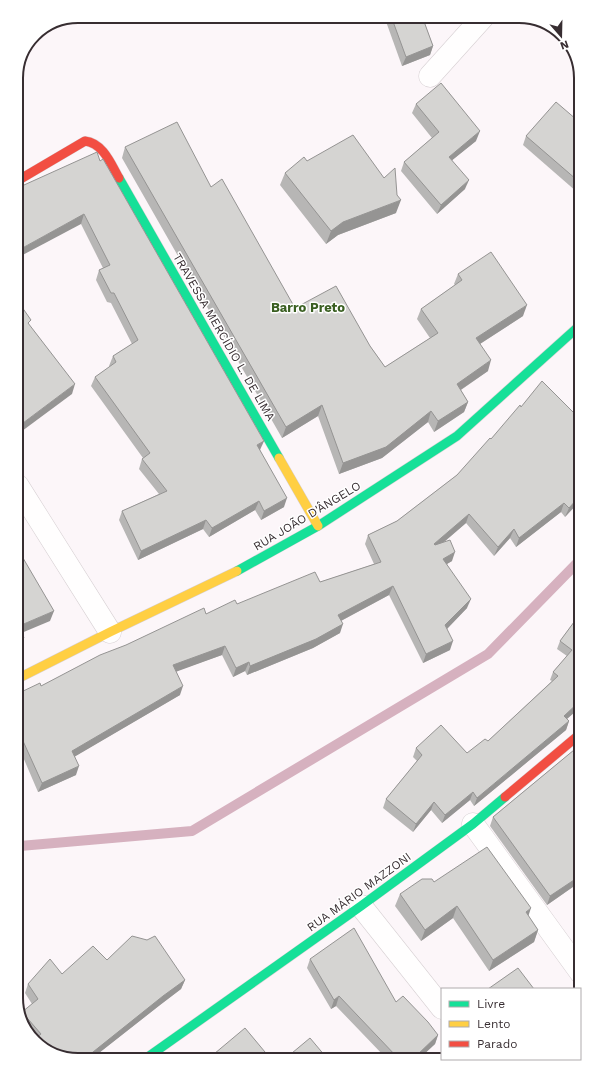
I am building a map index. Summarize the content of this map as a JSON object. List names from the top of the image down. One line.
{"streets":{"street":["TRAVESSA MERCÍDIO L. DE LIMA","RUA JOÃO D'ÂNGELO","RUA MÁRIO MAZZONI"]},"crossings":[["TRAVESSA MERCÍDIO L. DE LIMA","RUA JOÃO D'ÂNGELO"]],"districts":["Barro Preto"],"legend":["Livre","Lento","Parado"],"north":"bottom"}
